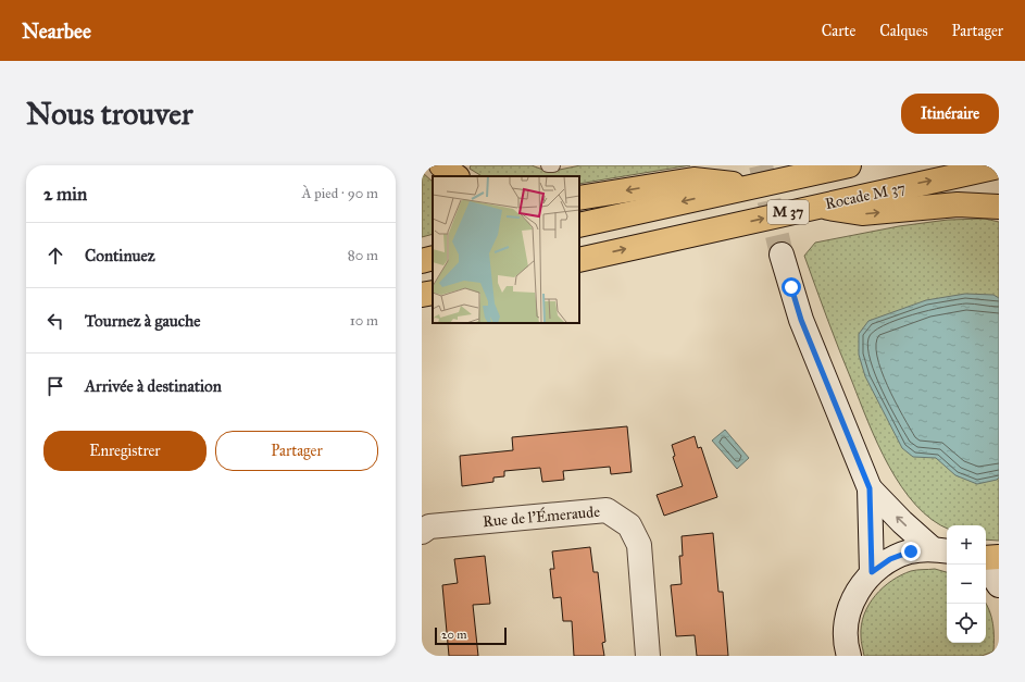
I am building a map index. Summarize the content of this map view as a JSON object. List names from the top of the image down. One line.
{"streets":{"highway":["Rocade M 37","M 37"],"street":["Rue de l'Émeraude"]},"crossings":[["Rocade M 37","M 37"]],"scale_bar":"20 m","page":{"header":"Nearbee","nav":["Carte","Calques","Partager"],"buttons":["Itinéraire",["Enregistrer","Partager"]],"title":"Nous trouver","heading":["2 min","À pied · 90 m"],"list":[["Continuez","80 m"],["Tournez à gauche","10 m"],"Arrivée à destination"],"map_buttons":["+","−"],"scale":"20 m"}}
